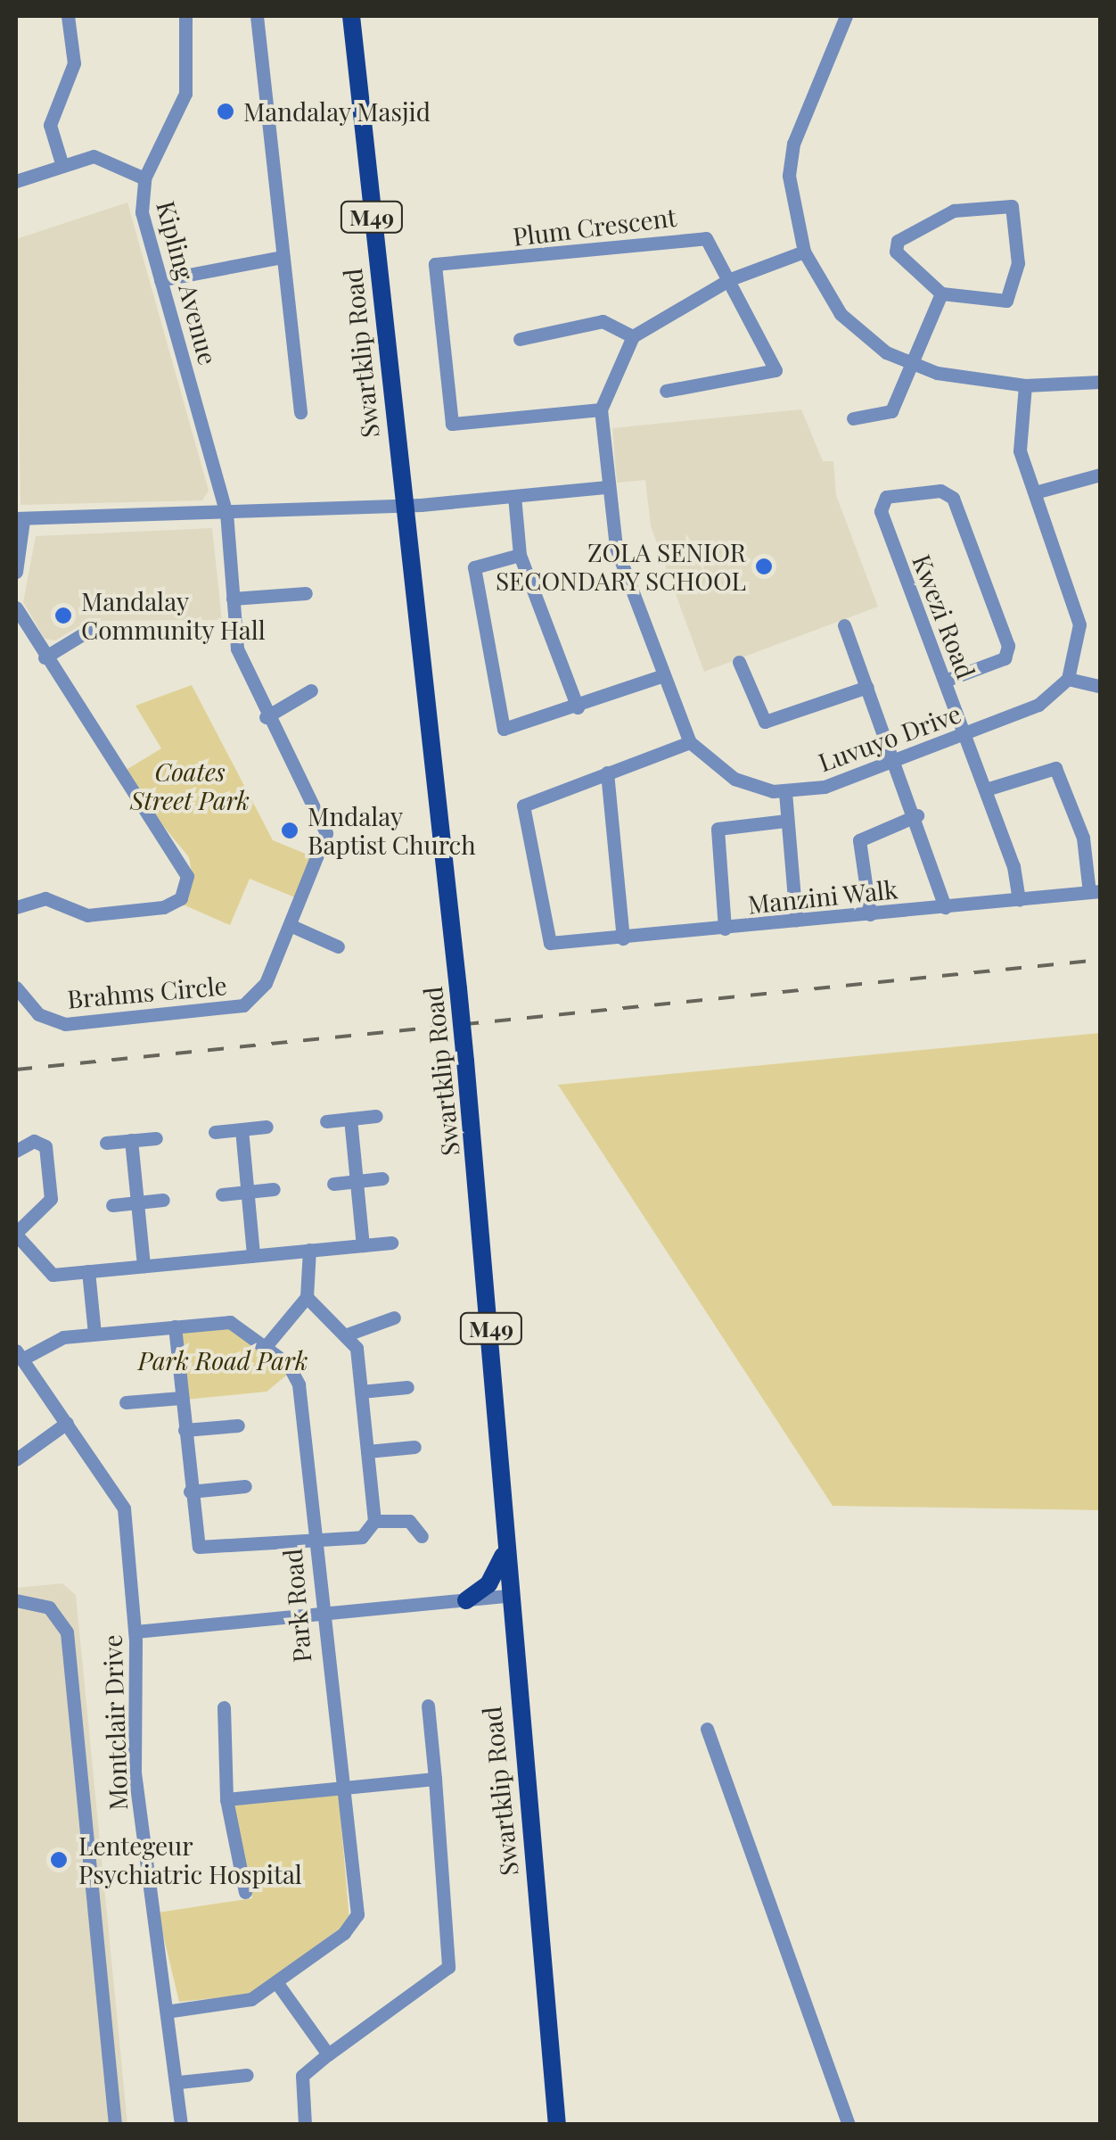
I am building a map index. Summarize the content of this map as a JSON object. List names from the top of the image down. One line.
{"streets":{"main road":["M49","Swartklip Road"],"street":["Plum Crescent","Kipling Avenue","Kwezi Road","Luvuyo Drive","Manzini Walk","Brahms Circle","Park Road","Montclair Drive"]},"crossings":[["Kipling Avenue","Brahms Circle"],["Kwezi Road","Luvuyo Drive"],["Kwezi Road","Manzini Walk"],["Park Road","Montclair Drive"]],"parks":["Coates Street Park","Park Road Park"],"places":["Mandalay Masjid","ZOLA SENIOR SECONDARY SCHOOL","Mandalay Community Hall","Mndalay Baptist Church","Lentegeur Psychiatric Hospital"]}
